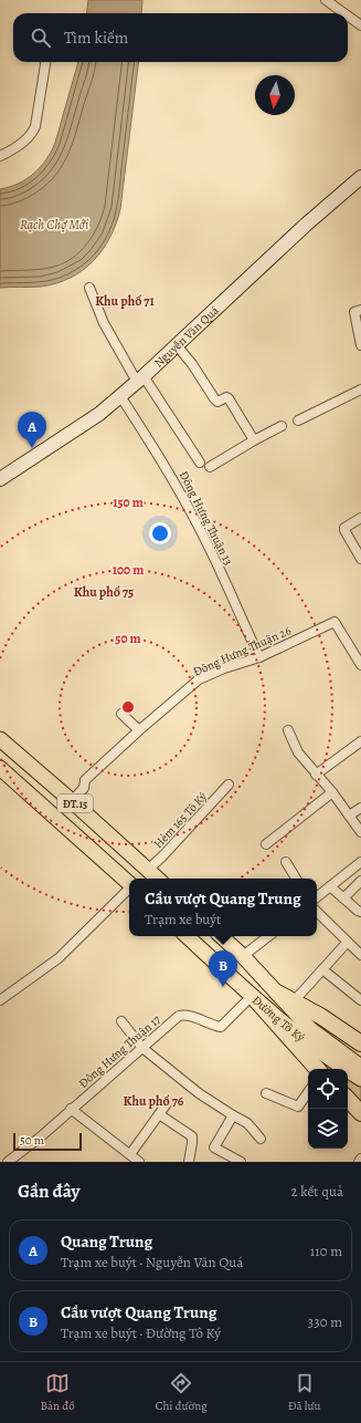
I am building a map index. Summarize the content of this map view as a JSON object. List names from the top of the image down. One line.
{"streets":{"main road":["Nguyễn Văn Quá","ĐT.15","Đường Tô Ký"],"street":["Đông Hưng Thuận 13","Đông Hưng Thuận 26","Hẻm 165 Tô Ký","Đông Hưng Thuận 17"]},"crossings":[["Nguyễn Văn Quá","Đông Hưng Thuận 13"],["Đông Hưng Thuận 13","Đông Hưng Thuận 26"],["Đông Hưng Thuận 26","ĐT.15"],["ĐT.15","Hẻm 165 Tô Ký"],["Đường Tô Ký","Đông Hưng Thuận 17"]],"districts":["Khu phố 71","Khu phố 75","Khu phố 76"],"water":["Rạch Chợ Mới"],"scale_bar":"50 m","north":"bottom","page":{"search":"Tìm kiếm","pins":["A","B"],"popup":["Cầu vượt Quang Trung","Trạm xe buýt"],"scale":"50 m","heading":["Gần đây","2 kết quả"],"list":[{"mark":"A","name":"Quang Trung","note":"Trạm xe buýt · Nguyễn Văn Quá","value":"110 m"},{"mark":"B","name":"Cầu vượt Quang Trung","note":"Trạm xe buýt · Đường Tô Ký","value":"330 m"}],"nav":["Bản đồ","Chỉ đường","Đã lưu"]},"rings":["150 m","100 m","50 m"]}
